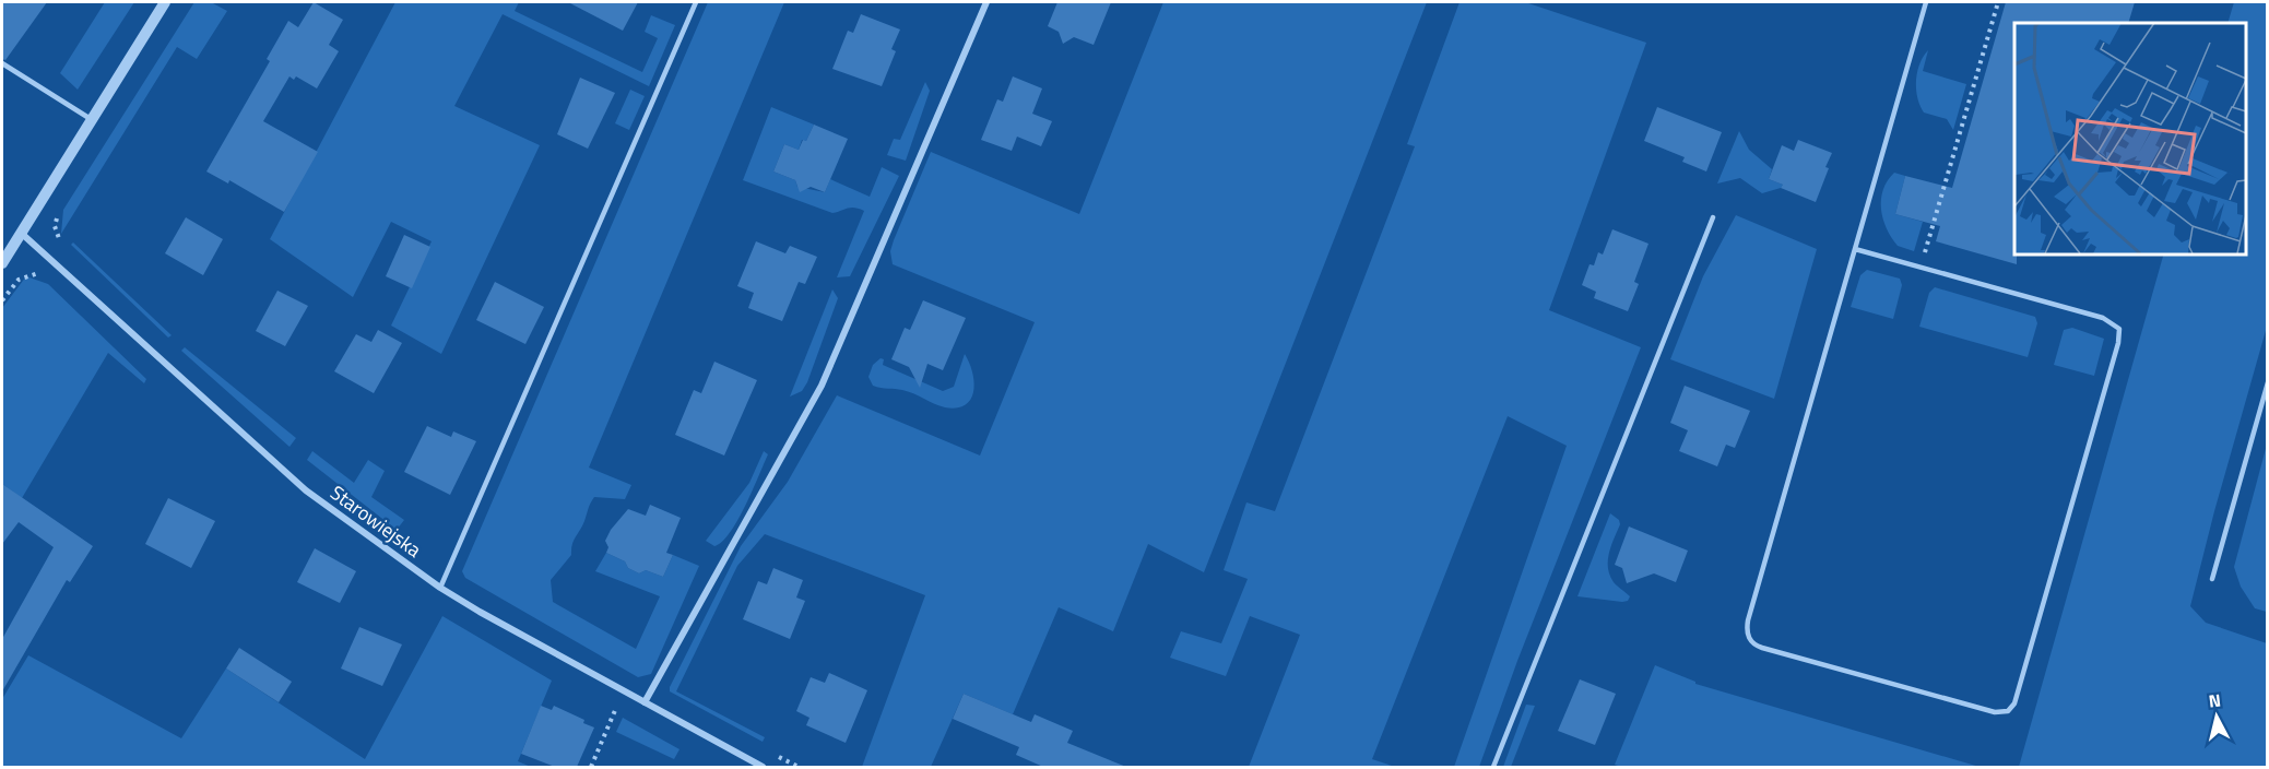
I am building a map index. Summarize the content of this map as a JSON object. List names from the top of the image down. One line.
{"streets":{"street":["Starowiejska"]},"north":"top"}
